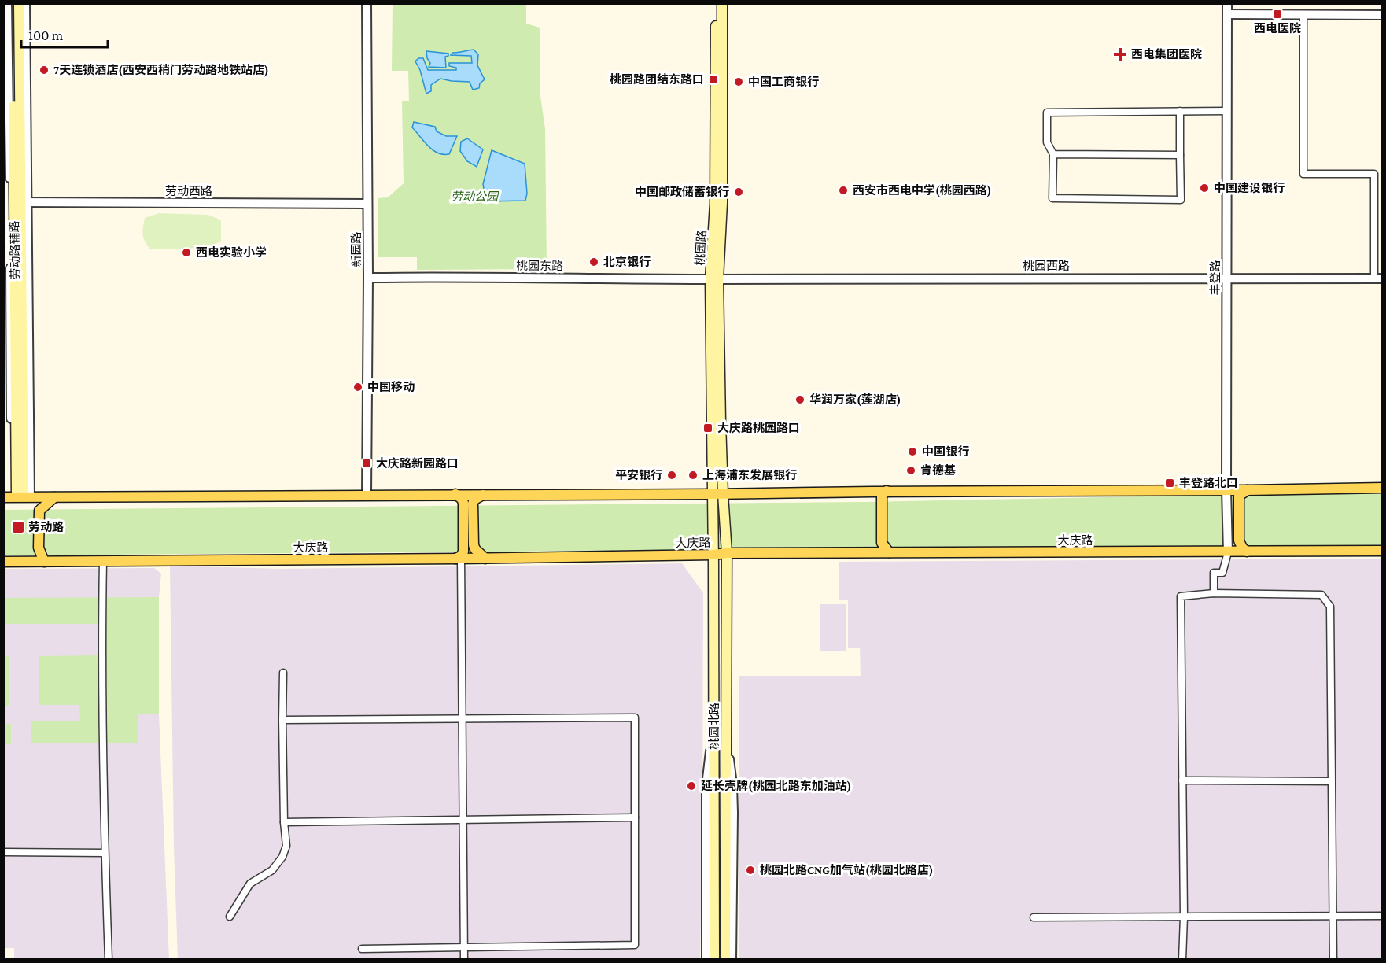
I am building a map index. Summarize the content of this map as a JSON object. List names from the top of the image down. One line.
{"streets":{"main road":["桃园路","大庆路","桃园北路"],"street":["劳动西路","新园路","桃园东路","桃园西路","丰登路"]},"crossings":[["劳动西路","新园路"],["桃园路","桃园东路"],["桃园路","桃园西路"],["桃园路","桃园北路"],["新园路","桃园东路"],["桃园东路","桃园西路"],["桃园西路","丰登路"],["大庆路","桃园北路"]],"parks":["劳动公园"],"places":{"transit":["西电医院","桃园路团结东路口","大庆路桃园路口","大庆路新园路口","丰登路北口","劳动路"],"health":["西电集团医院"],"other":["7天连锁酒店(西安西稍门劳动路地铁站店)","中国工商银行","中国建设银行","西安市西电中学(桃园西路)","中国邮政储蓄银行","西电实验小学","北京银行","中国移动","华润万家(莲湖店)","中国银行","肯德基","平安银行","上海浦东发展银行","延长壳牌(桃园北路东加油站)","桃园北路CNG加气站(桃园北路店)"]},"scale_bar":"100 m"}
